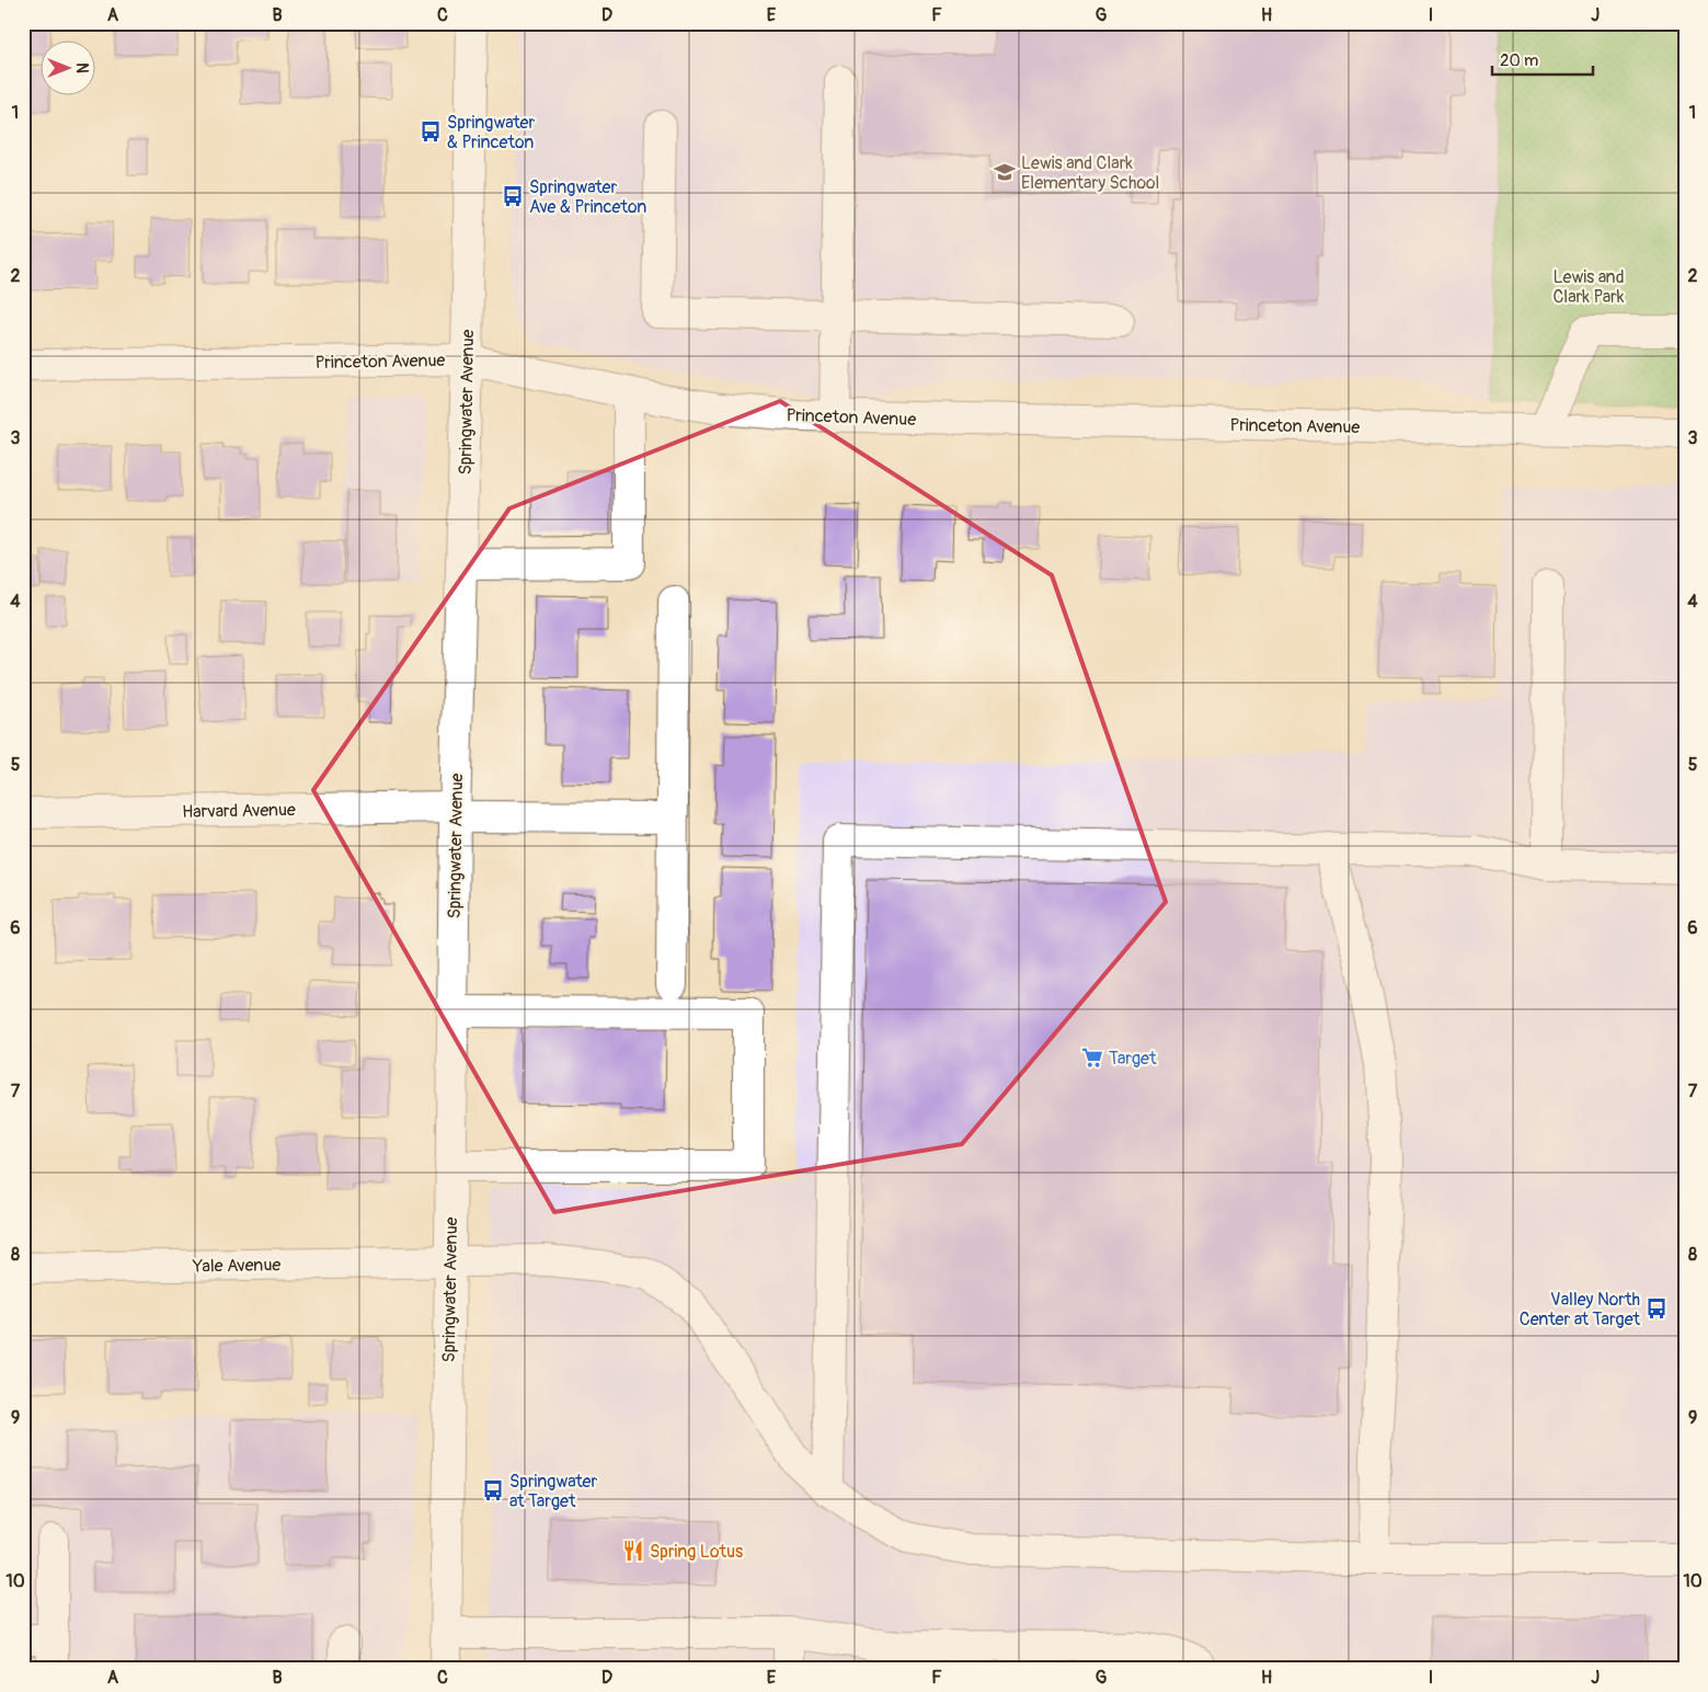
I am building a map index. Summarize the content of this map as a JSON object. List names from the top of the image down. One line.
{"streets":{"street":["Princeton Avenue","Springwater Avenue","Harvard Avenue","Yale Avenue"]},"crossings":[["Princeton Avenue","Springwater Avenue"],["Springwater Avenue","Harvard Avenue"],["Springwater Avenue","Yale Avenue"]],"parks":["Lewis and Clark Park"],"places":{"bus stop":["Springwater & Princeton","Springwater Ave & Princeton","Valley North Center at Target","Springwater at Target"],"school or university":["Lewis and Clark Elementary School"],"supermarket":["Target"],"restaurant":["Spring Lotus"]},"scale_bar":"20 m","north":"right","grid":{"columns":["A","B","C","D","E","F","G","H","I","J"],"rows":["1","2","3","4","5","6","7","8","9","10"]}}
